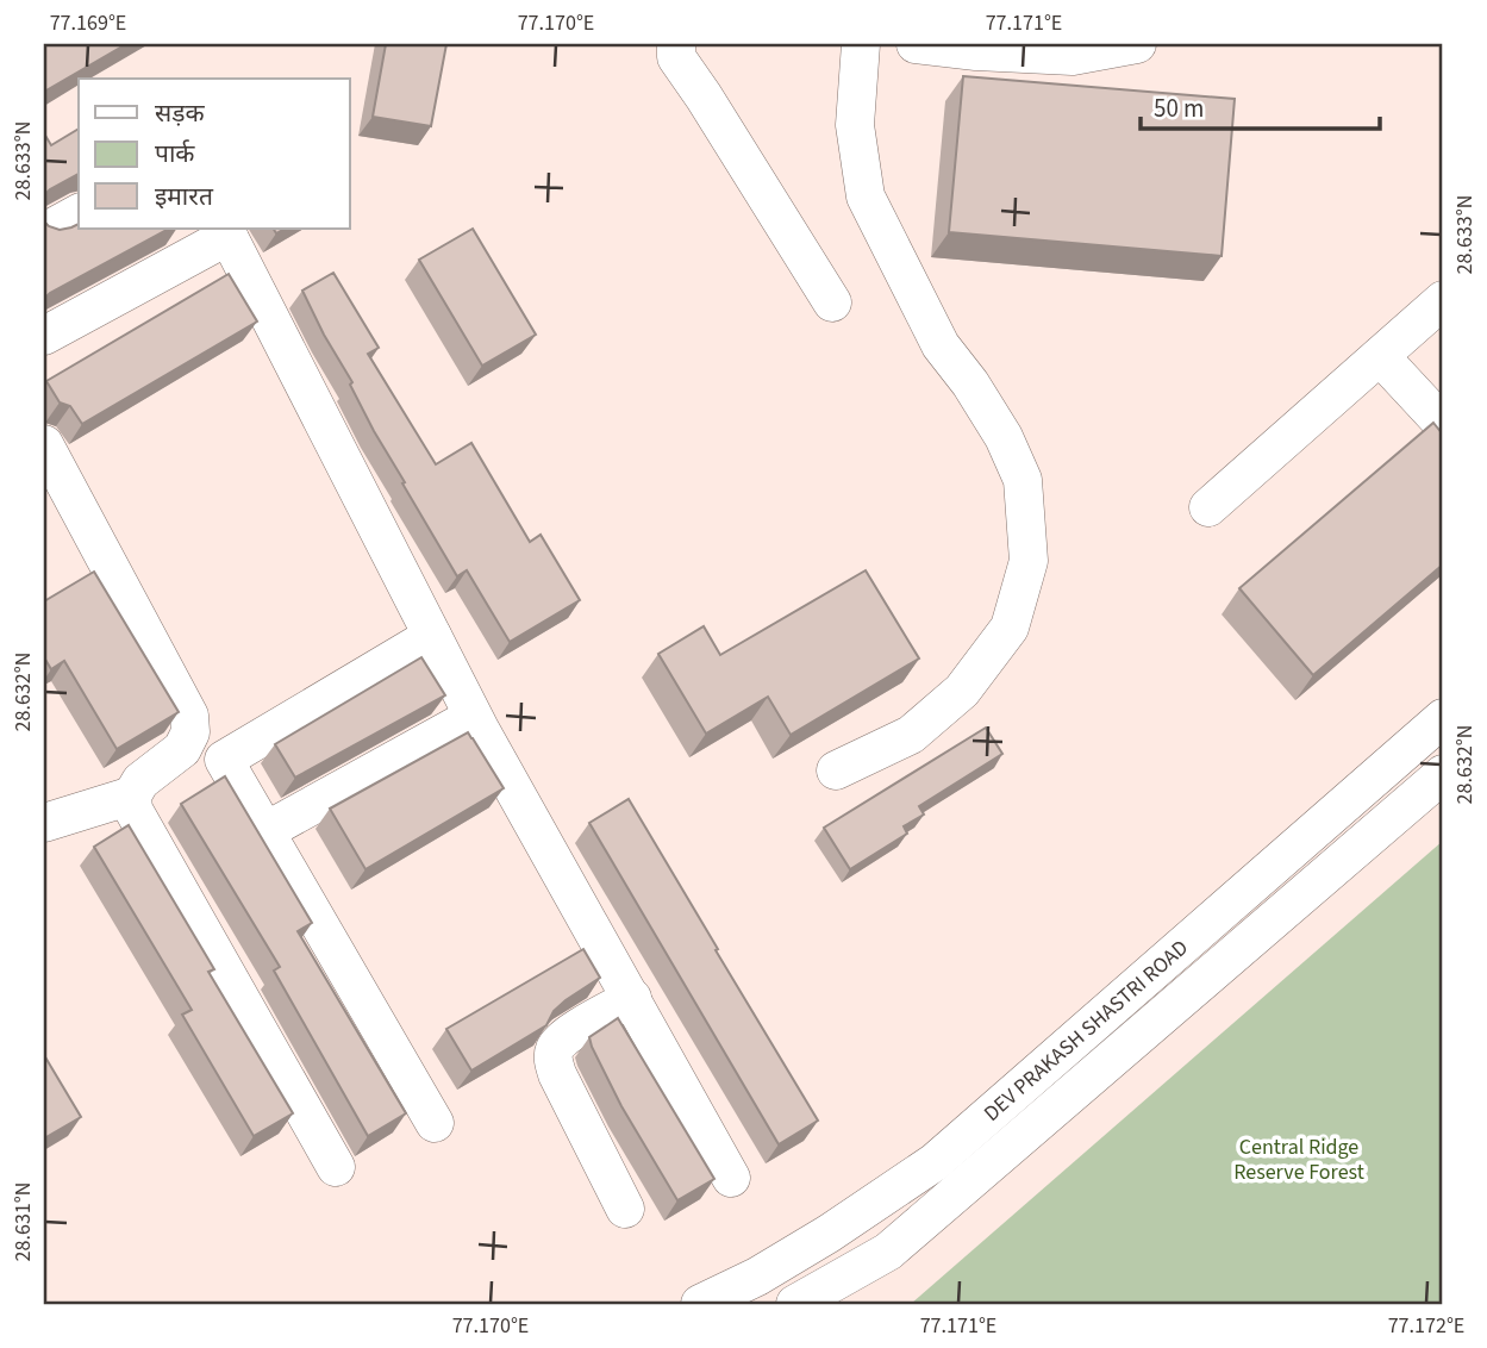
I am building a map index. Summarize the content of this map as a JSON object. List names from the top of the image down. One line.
{"streets":{"street":["DEV PRAKASH SHASTRI ROAD"]},"parks":["Central Ridge Reserve Forest"],"legend":["सड़क","पार्क","इमारत"],"scale_bar":"50 m","coordinates":["77.169°E","77.170°E","77.171°E","28.633°N","28.632°N","28.631°N","77.172°E"]}
